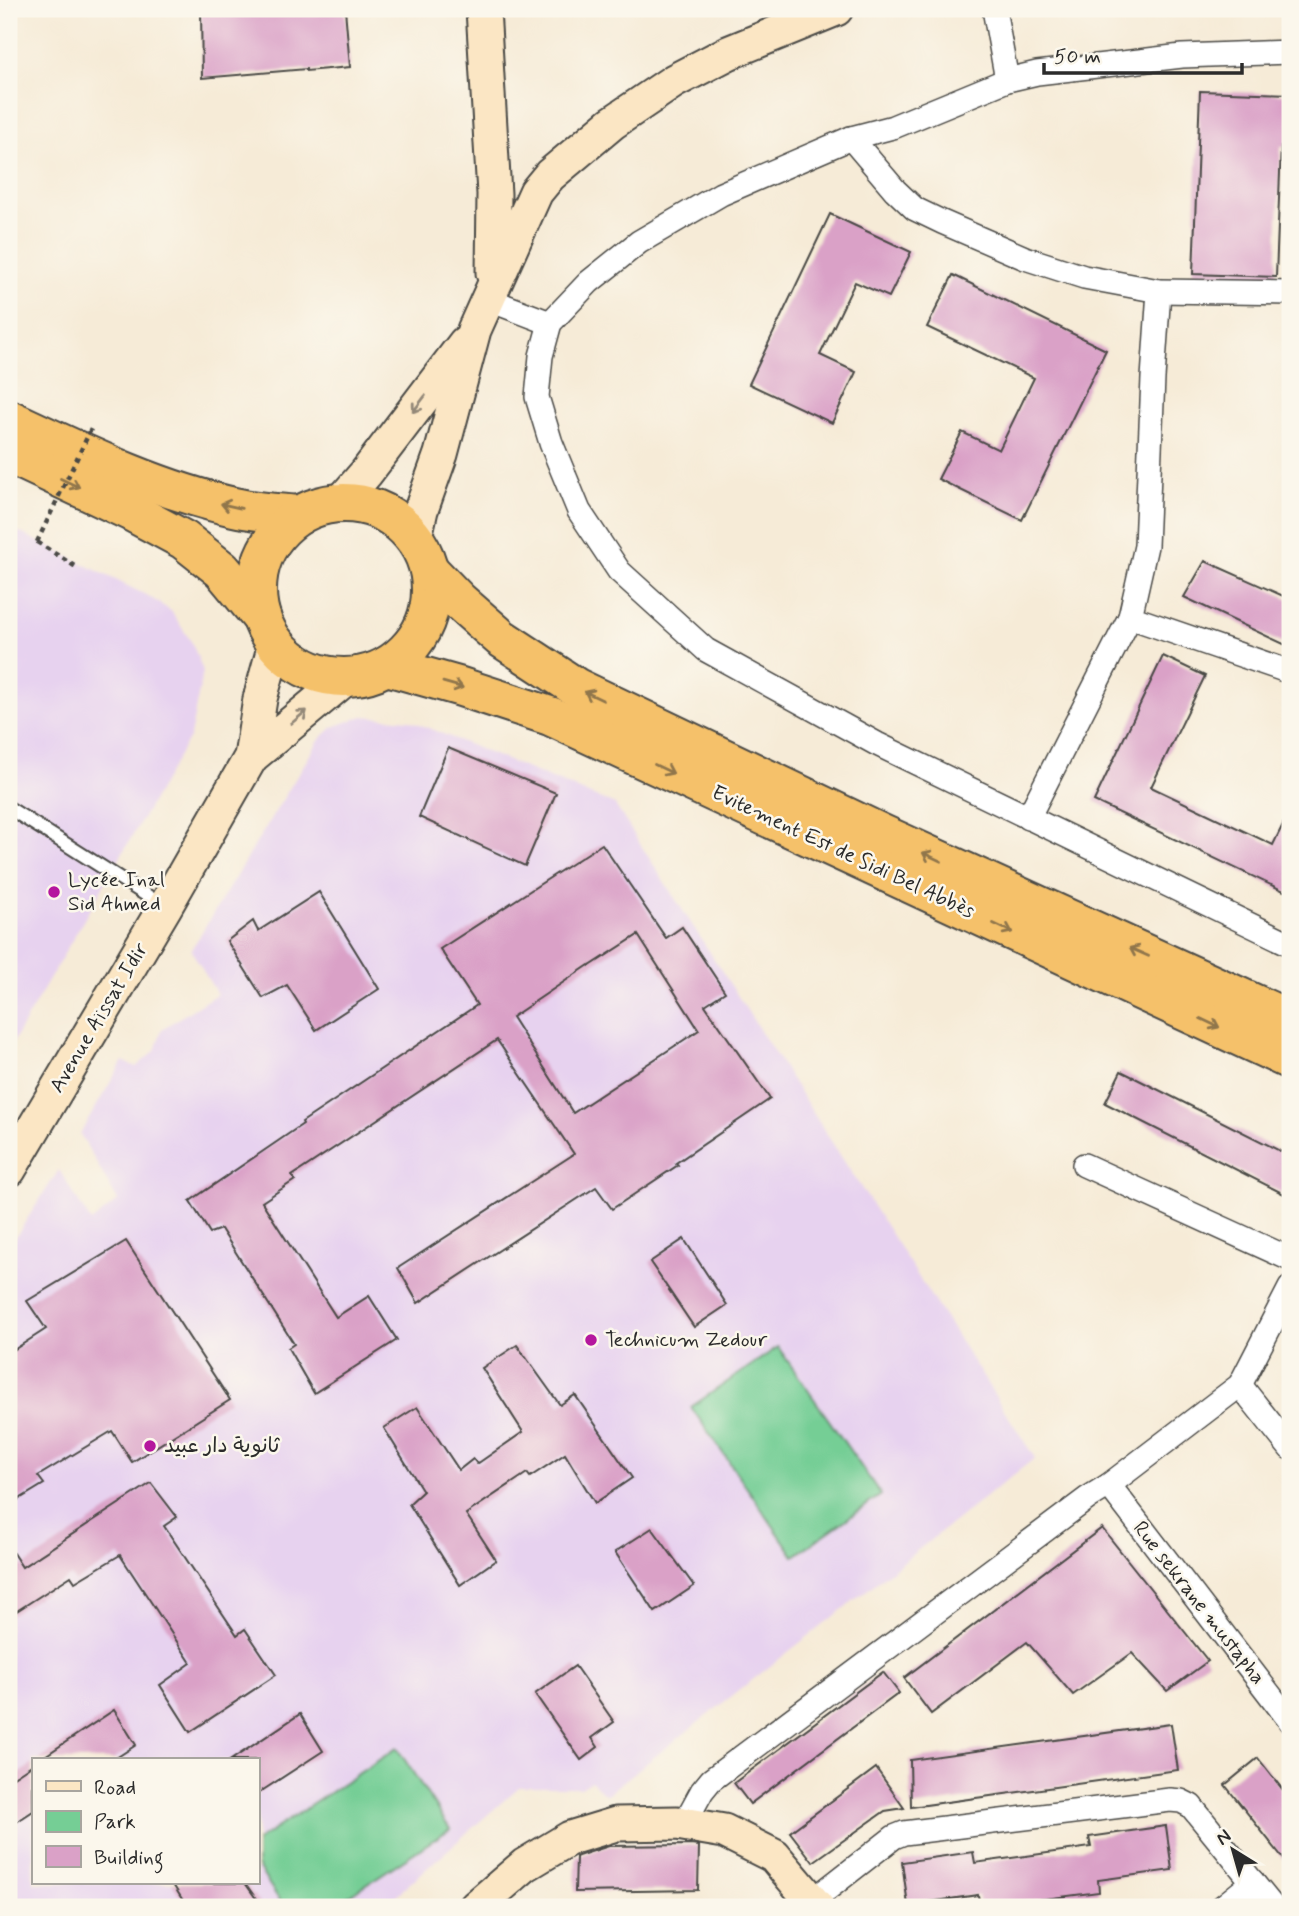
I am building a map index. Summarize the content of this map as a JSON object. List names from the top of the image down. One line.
{"streets":{"highway":["Evitement Est de Sidi Bel Abbès"],"main road":["Avenue Aïssat Idir"],"street":["Rue sekrane mustapha"]},"places":["Lycée Inal Sid Ahmed","Technicum Zedour","ثانوية دار عبيد"],"legend":["Road","Park","Building"],"scale_bar":"50 m","north":"top left"}
